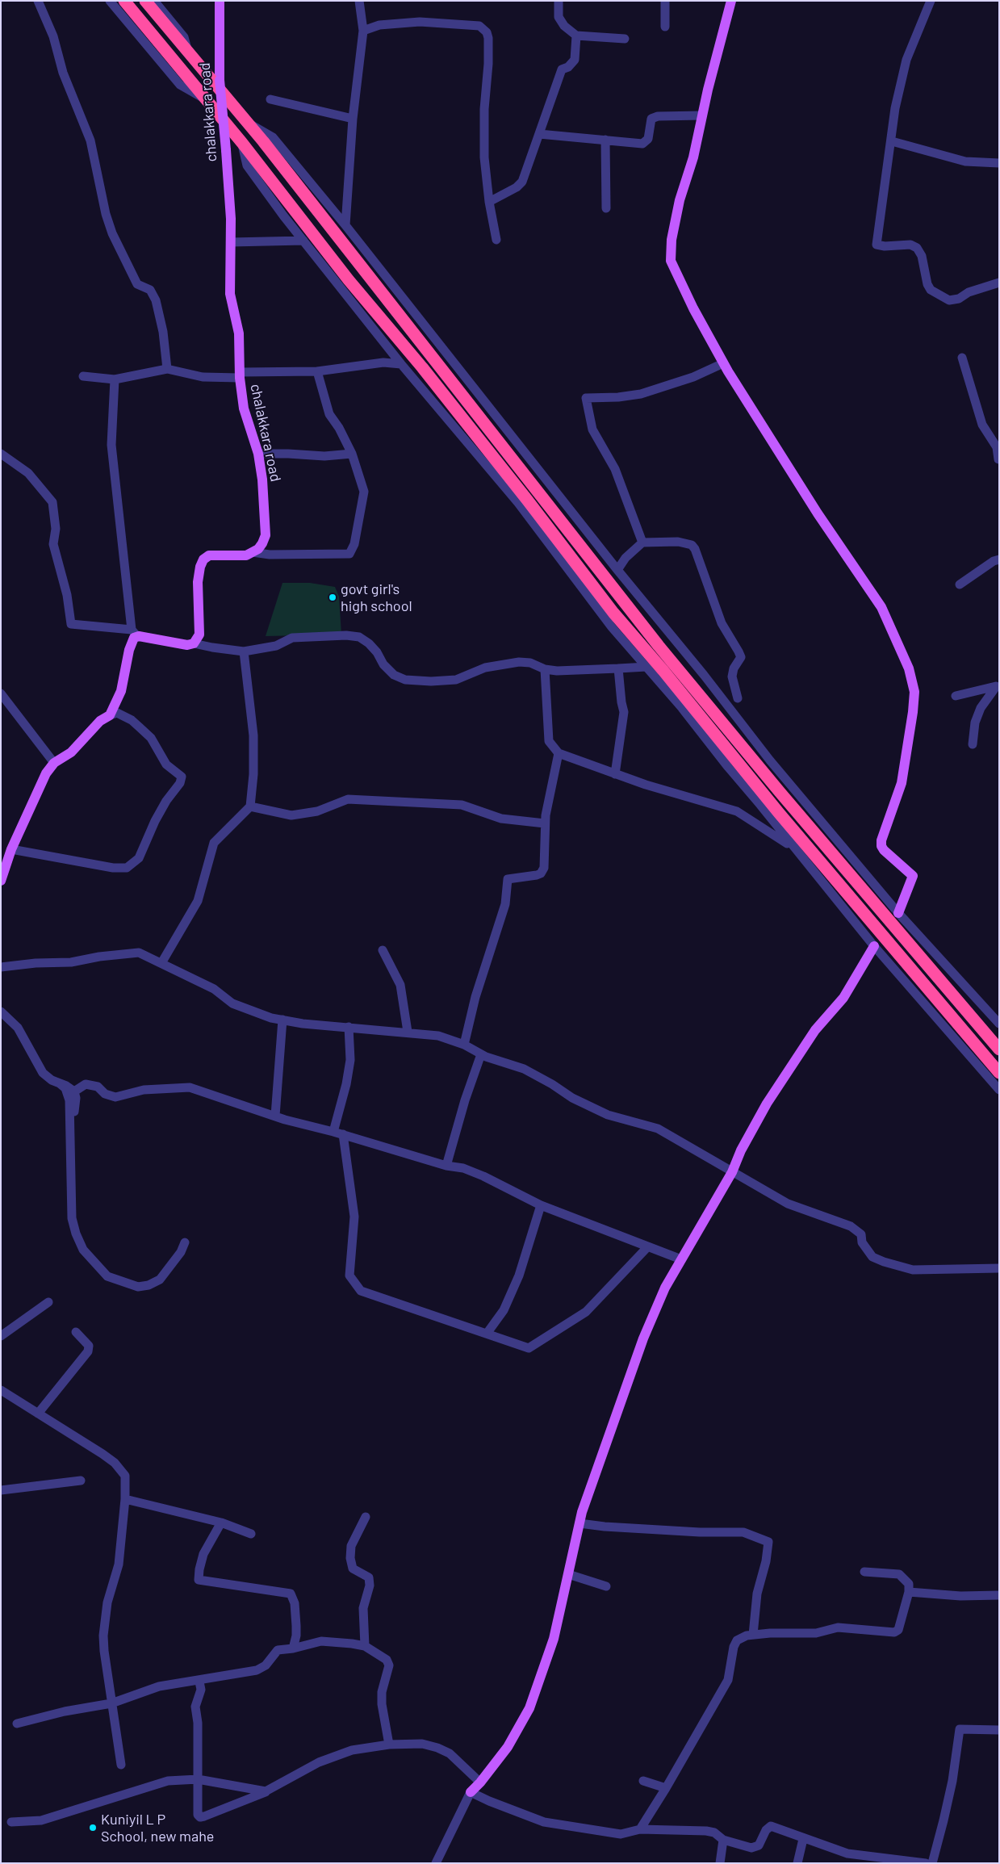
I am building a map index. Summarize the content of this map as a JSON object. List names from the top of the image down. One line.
{"streets":{"main road":["chalakkara road"]},"places":["govt girl's high school","Kuniyil L P School, new mahe"]}
